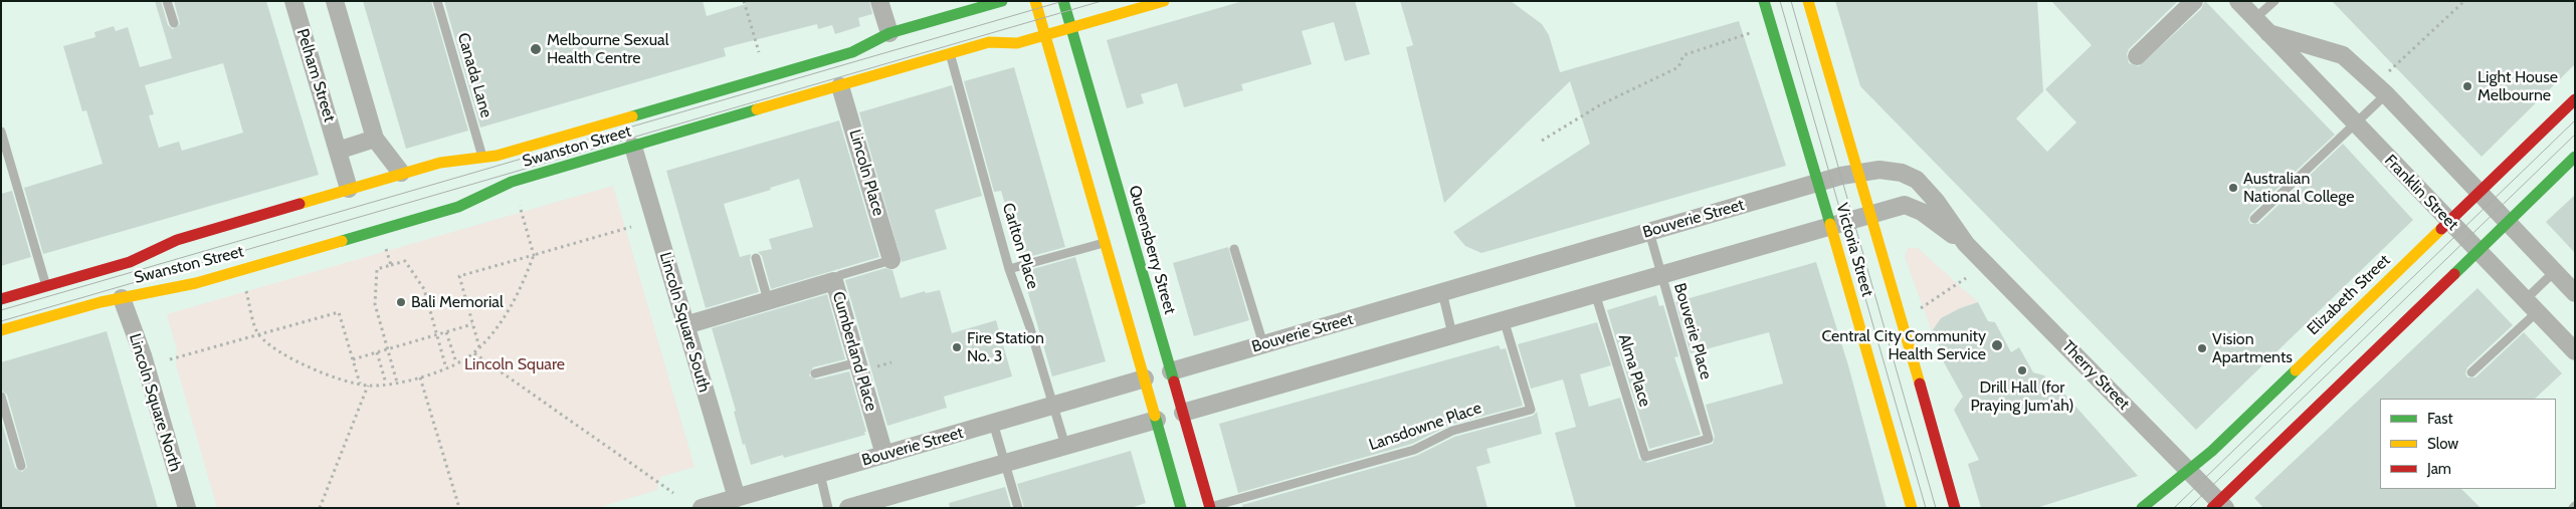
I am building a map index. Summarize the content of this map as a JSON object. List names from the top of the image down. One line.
{"streets":{"street":["Pelham Street","Swanston Street","Lincoln Place","Franklin Street","Bouverie Street","Queensberry Street","Victoria Street","Elizabeth Street","Lincoln Square South","Cumberland Place","Therry Street","Lincoln Square North"],"lane":["Canada Lane","Carlton Place","Bouverie Place","Alma Place","Lansdowne Place"]},"crossings":[["Pelham Street","Swanston Street"],["Canada Lane","Swanston Street"],["Swanston Street","Lincoln Place"],["Swanston Street","Carlton Place"],["Swanston Street","Queensberry Street"],["Swanston Street","Lincoln Square South"],["Swanston Street","Lincoln Square North"],["Franklin Street","Elizabeth Street"],["Bouverie Street","Carlton Place"],["Bouverie Street","Queensberry Street"],["Bouverie Street","Victoria Street"],["Bouverie Street","Lincoln Square South"],["Bouverie Street","Bouverie Place"],["Bouverie Street","Cumberland Place"],["Bouverie Street","Therry Street"],["Queensberry Street","Lansdowne Place"],["Victoria Street","Therry Street"],["Elizabeth Street","Therry Street"],["Lincoln Square South","Cumberland Place"],["Bouverie Place","Alma Place"]],"parks":["Lincoln Square"],"places":["Melbourne Sexual Health Centre","Light House Melbourne","Australian National College","Bali Memorial","Central City Community Health Service","Fire Station No. 3","Vision Apartments","Drill Hall (for Praying Jum'ah)"],"legend":["Fast","Slow","Jam"]}
